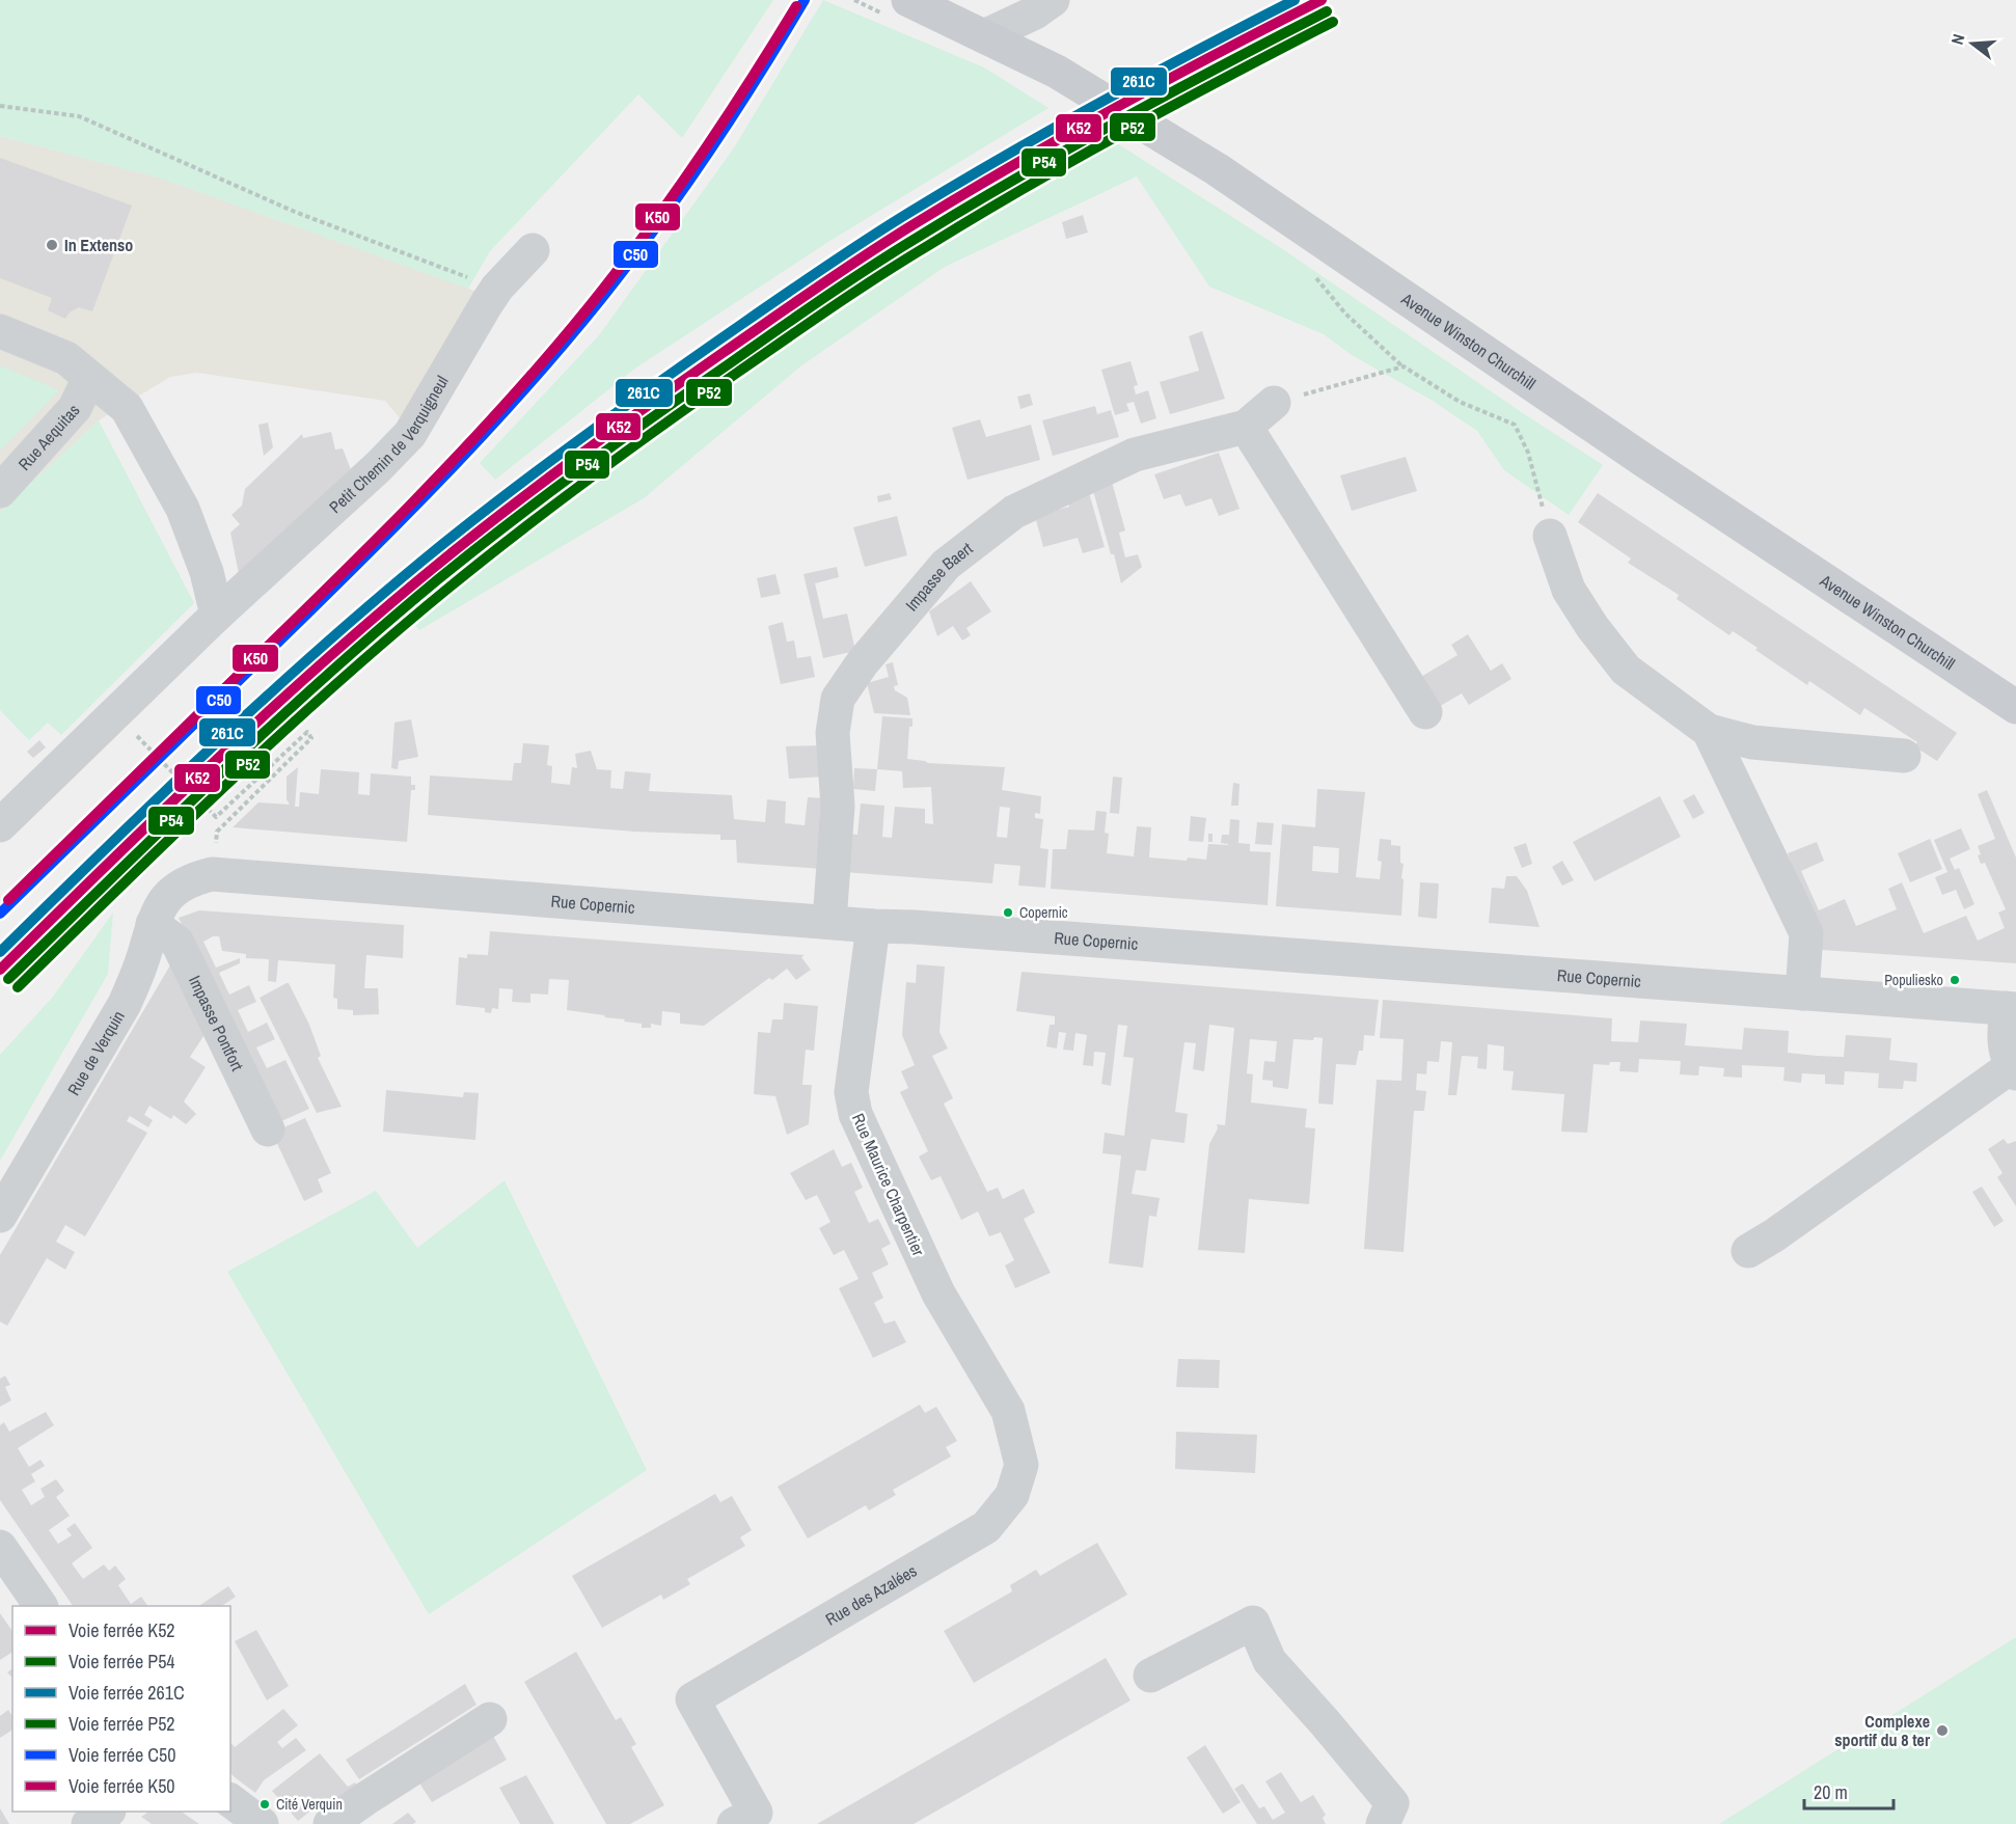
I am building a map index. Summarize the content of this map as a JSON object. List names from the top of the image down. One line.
{"streets":{"main road":["Avenue Winston Churchill"],"street":["Rue Aequitas","Petit Chemin de Verquigneul","Impasse Baert","Rue Copernic","Impasse Pontfort","Rue de Verquin","Rue Maurice Charpentier","Rue des Azalées"]},"crossings":[["Impasse Baert","Rue Copernic"],["Rue Copernic","Rue de Verquin"],["Rue Copernic","Rue Maurice Charpentier"],["Impasse Pontfort","Rue de Verquin"],["Rue Maurice Charpentier","Rue des Azalées"]],"places":["In Extenso","Copernic","Populiesko","Complexe sportif du 8 ter","Cité Verquin"],"lines":["rail line K52","rail line 261C","rail line C50","rail line K50","rail line P54","rail line P52"],"legend":["Voie ferrée K52","Voie ferrée P54","Voie ferrée 261C","Voie ferrée P52","Voie ferrée C50","Voie ferrée K50"],"scale_bar":"20 m","north":"left"}
